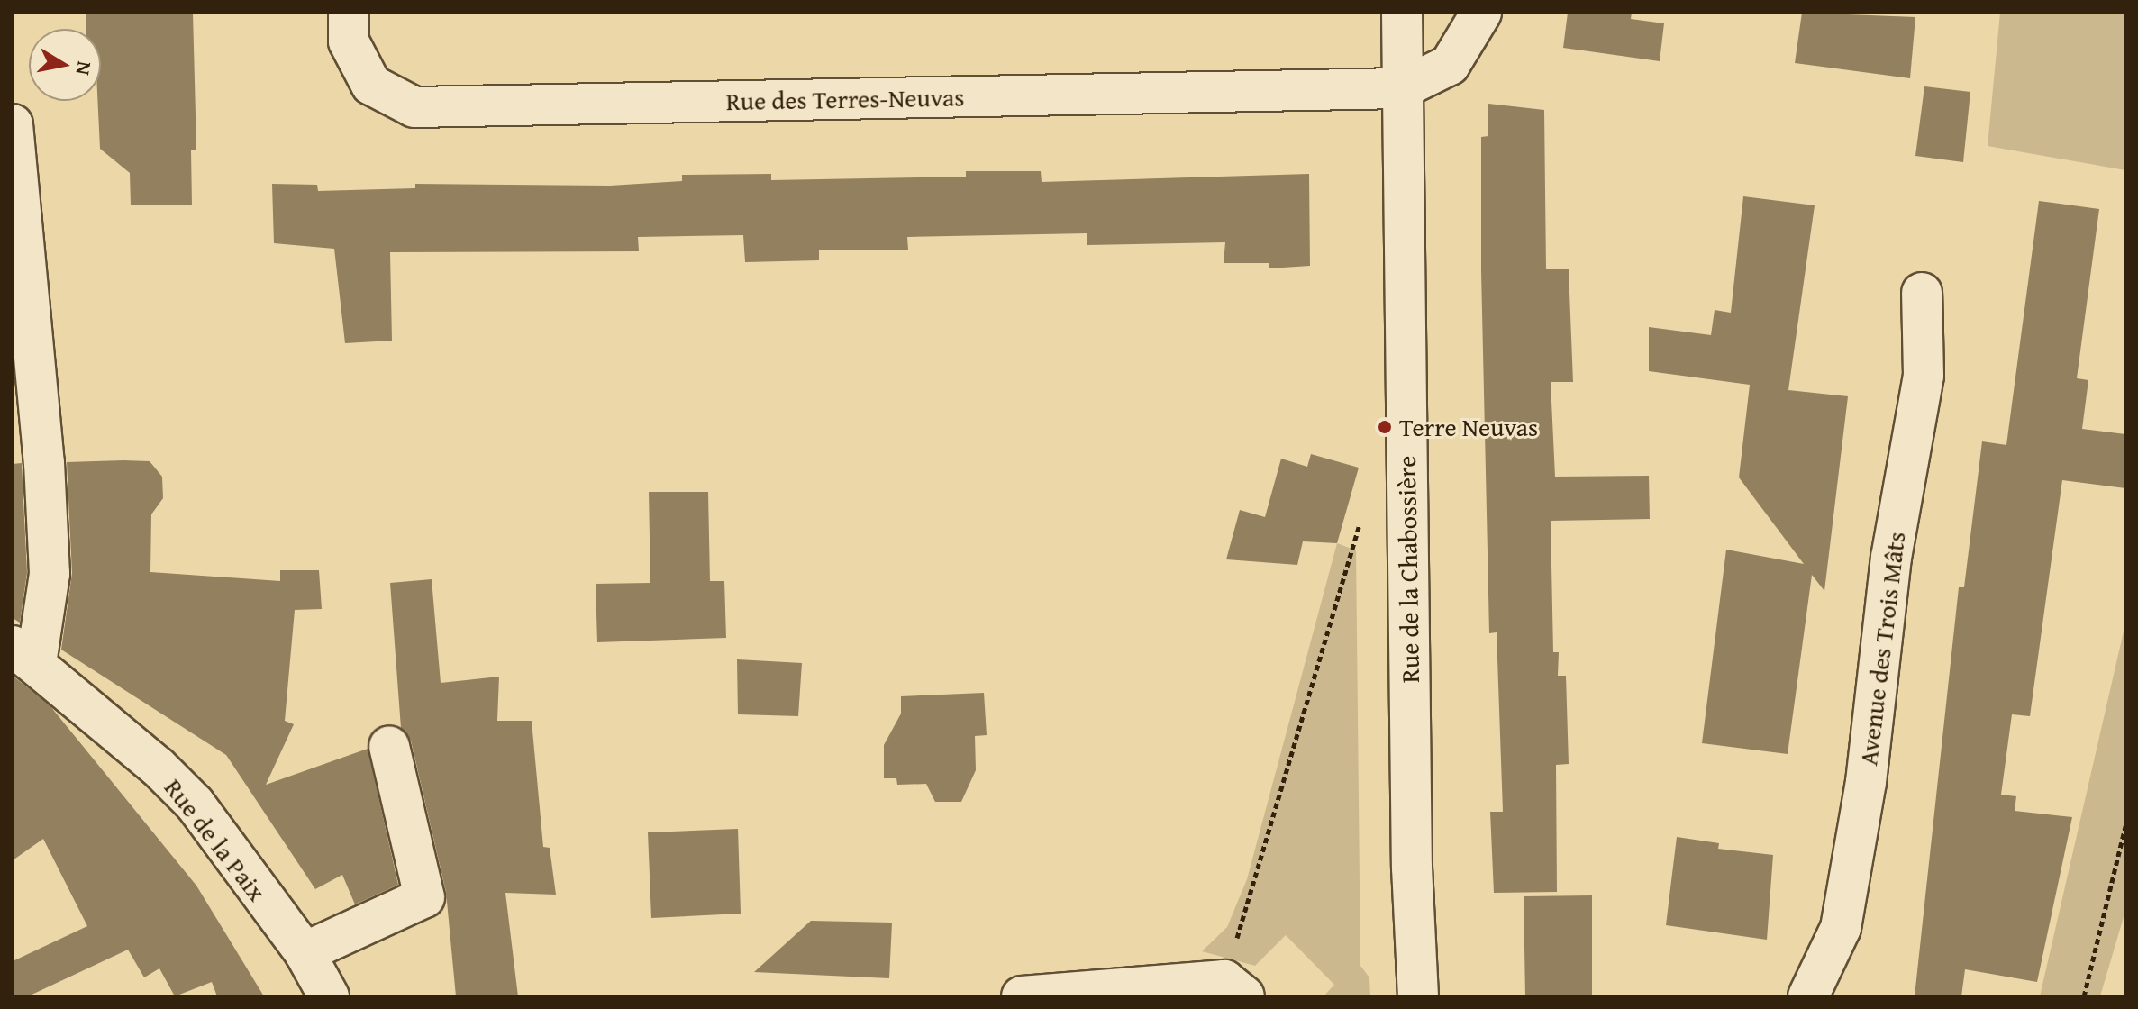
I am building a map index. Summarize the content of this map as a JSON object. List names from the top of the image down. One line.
{"streets":{"street":["Rue des Terres-Neuvas","Rue de la Chabossière","Avenue des Trois Mâts","Rue de la Paix"]},"crossings":[["Rue des Terres-Neuvas","Rue de la Chabossière"]],"places":["Terre Neuvas"],"north":"right"}
